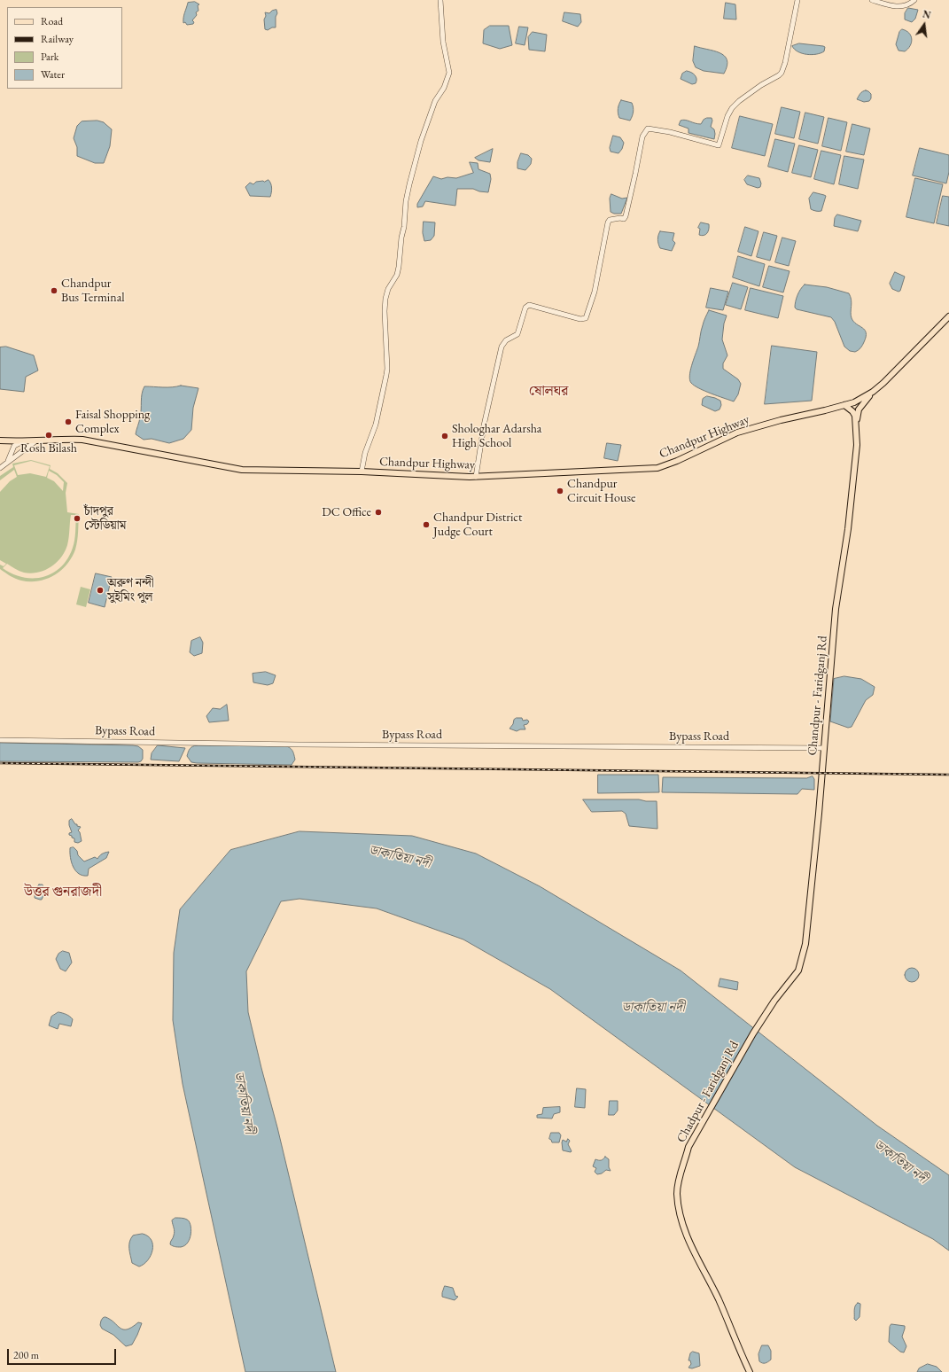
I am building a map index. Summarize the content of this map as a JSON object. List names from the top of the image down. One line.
{"streets":{"main road":["Chandpur Highway","Chandpur - Faridganj Rd","Chadpur - Faridganj Rd"],"street":["Bypass Road"]},"crossings":[["Chandpur - Faridganj Rd","Bypass Road"],["Chandpur - Faridganj Rd","Chadpur - Faridganj Rd"]],"districts":["ষোলঘর","উত্তর গুনরাজদী"],"water":["ডাকাতিয়া নদী"],"places":["Chandpur Bus Terminal","Faisal Shopping Complex","Rosh Bilash","Shologhar Adarsha High School","Chandpur Circuit House","DC Office","চাঁদপুর স্টেডিয়াম","Chandpur District Judge Court","অরুণ নন্দী সুইমিং পুল"],"legend":["Road","Railway","Park","Water"],"scale_bar":"200 m","north":"top"}
